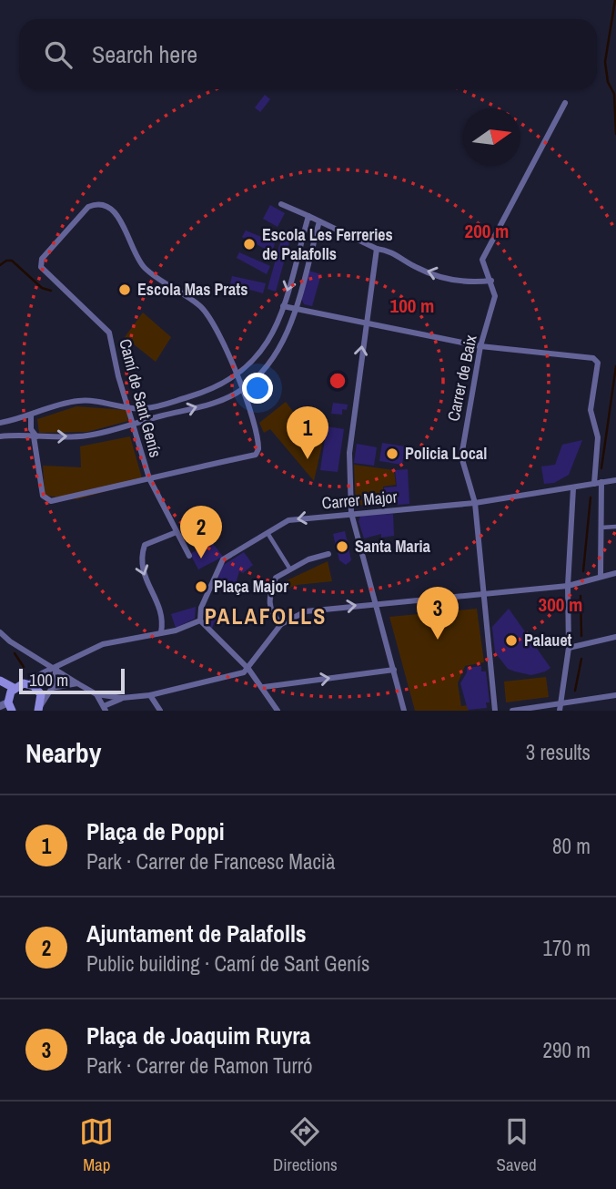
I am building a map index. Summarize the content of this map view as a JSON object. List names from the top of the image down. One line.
{"streets":{"street":["Carrer de Baix","Camí de Sant Genís","Carrer Major"]},"crossings":[["Carrer de Baix","Carrer Major"]],"districts":["PALAFOLLS"],"places":["Escola Les Ferreries de Palafolls","Escola Mas Prats","Policia Local","Santa Maria","Plaça Major","Palauet"],"scale_bar":"100 m","north":"right","page":{"search":"Search here","pins":["1","2","3"],"scale":"100 m","heading":["Nearby","3 results"],"list":[{"mark":"1","name":"Plaça de Poppi","note":"Park · Carrer de Francesc Macià","value":"80 m"},{"mark":"2","name":"Ajuntament de Palafolls","note":"Public building · Camí de Sant Genís","value":"170 m"},{"mark":"3","name":"Plaça de Joaquim Ruyra","note":"Park · Carrer de Ramon Turró","value":"290 m"}],"nav":["Map","Directions","Saved"]},"rings":["200 m","100 m","300 m"]}
